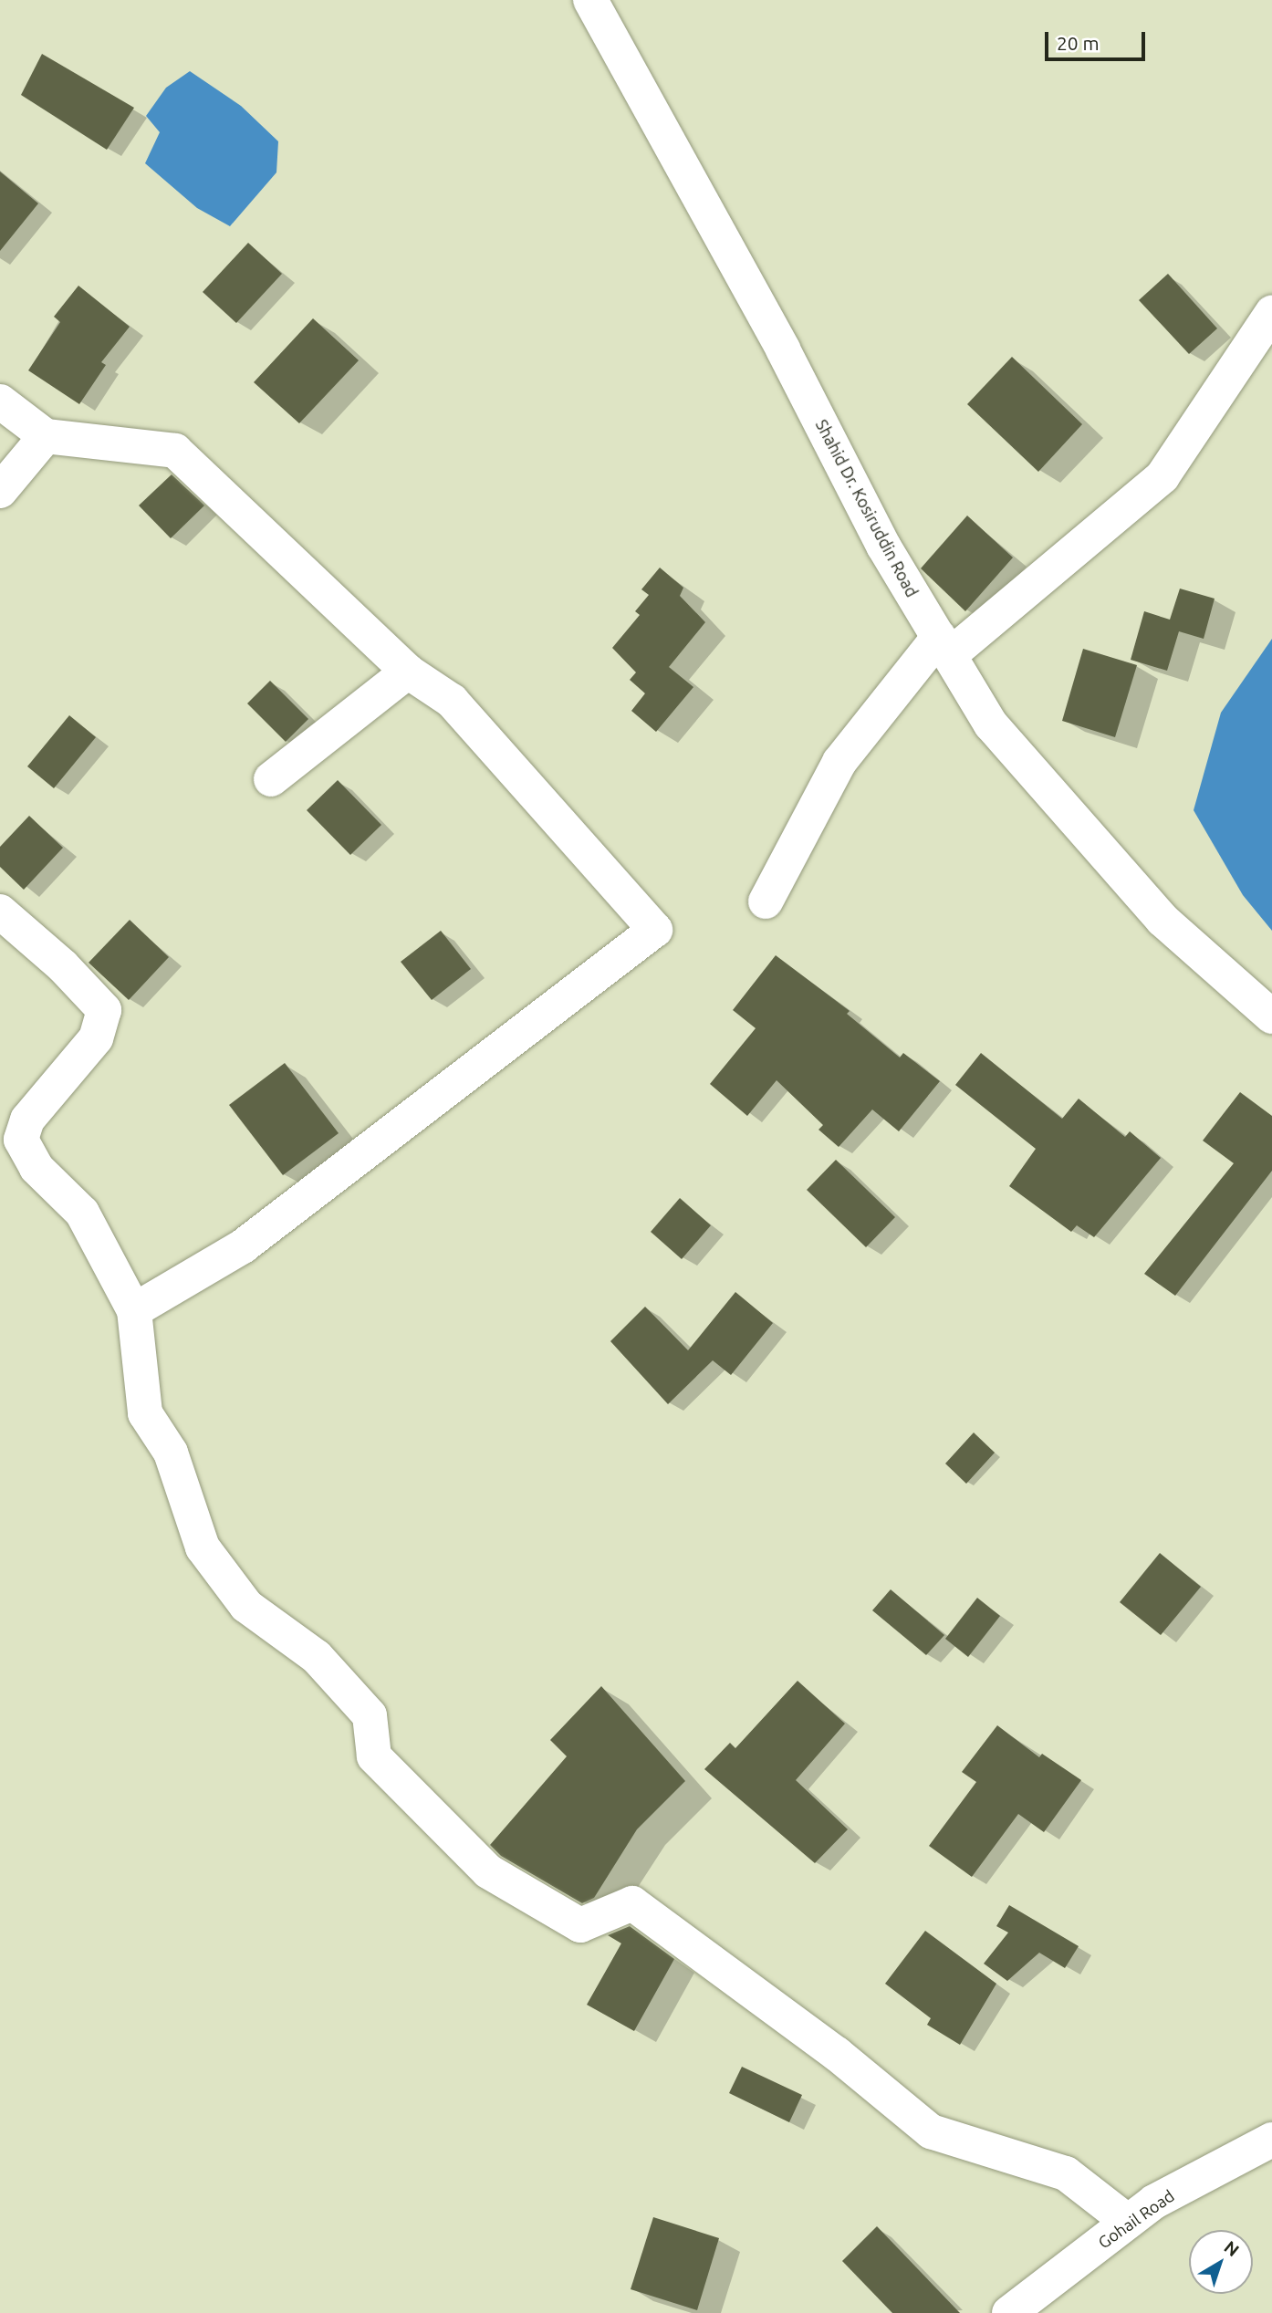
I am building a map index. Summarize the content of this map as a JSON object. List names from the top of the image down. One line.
{"streets":{"street":["Shahid Dr. Kosiruddin Road","Gohail Road"]},"scale_bar":"20 m","north":"top right"}
